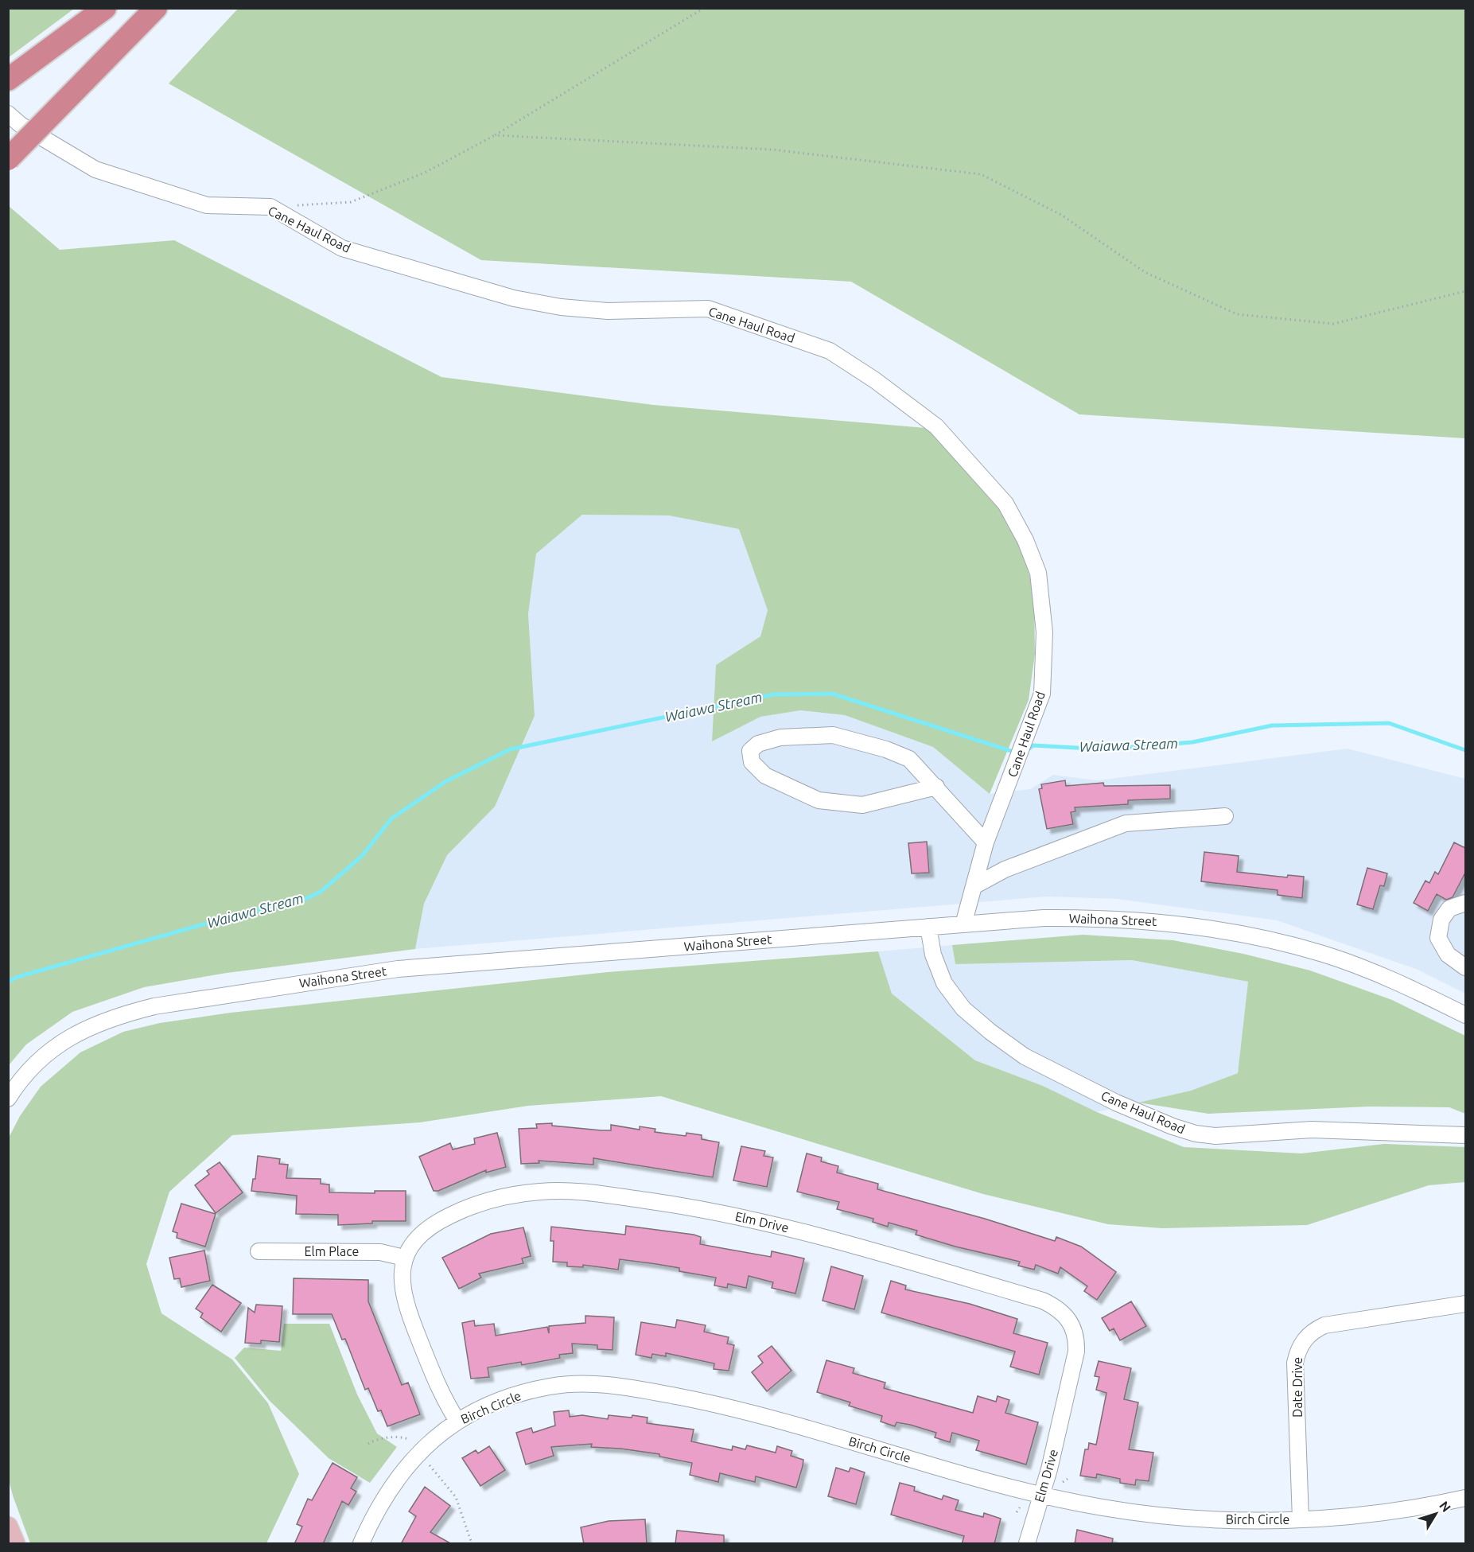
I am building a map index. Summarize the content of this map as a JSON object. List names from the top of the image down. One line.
{"streets":{"street":["Cane Haul Road","Waihona Street","Elm Drive","Elm Place","Date Drive","Birch Circle"]},"crossings":[["Cane Haul Road","Waihona Street"],["Elm Drive","Elm Place"],["Elm Drive","Birch Circle"],["Date Drive","Birch Circle"]],"water":["Waiawa Stream"],"north":"top right"}
